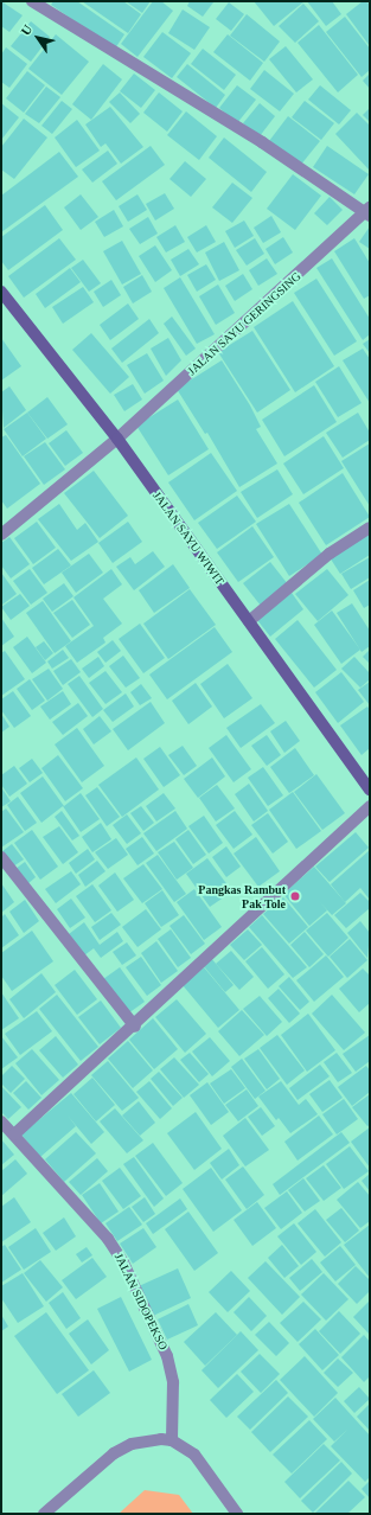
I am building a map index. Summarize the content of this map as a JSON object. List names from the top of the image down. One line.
{"streets":{"main road":["JALAN SAYU WIWIT"],"street":["JALAN SAYU GERINGSING","JALAN SIDOPEKSO"]},"crossings":[["JALAN SAYU GERINGSING","JALAN SAYU WIWIT"]],"places":["Pangkas Rambut Pak Tole"],"north":"top left"}
